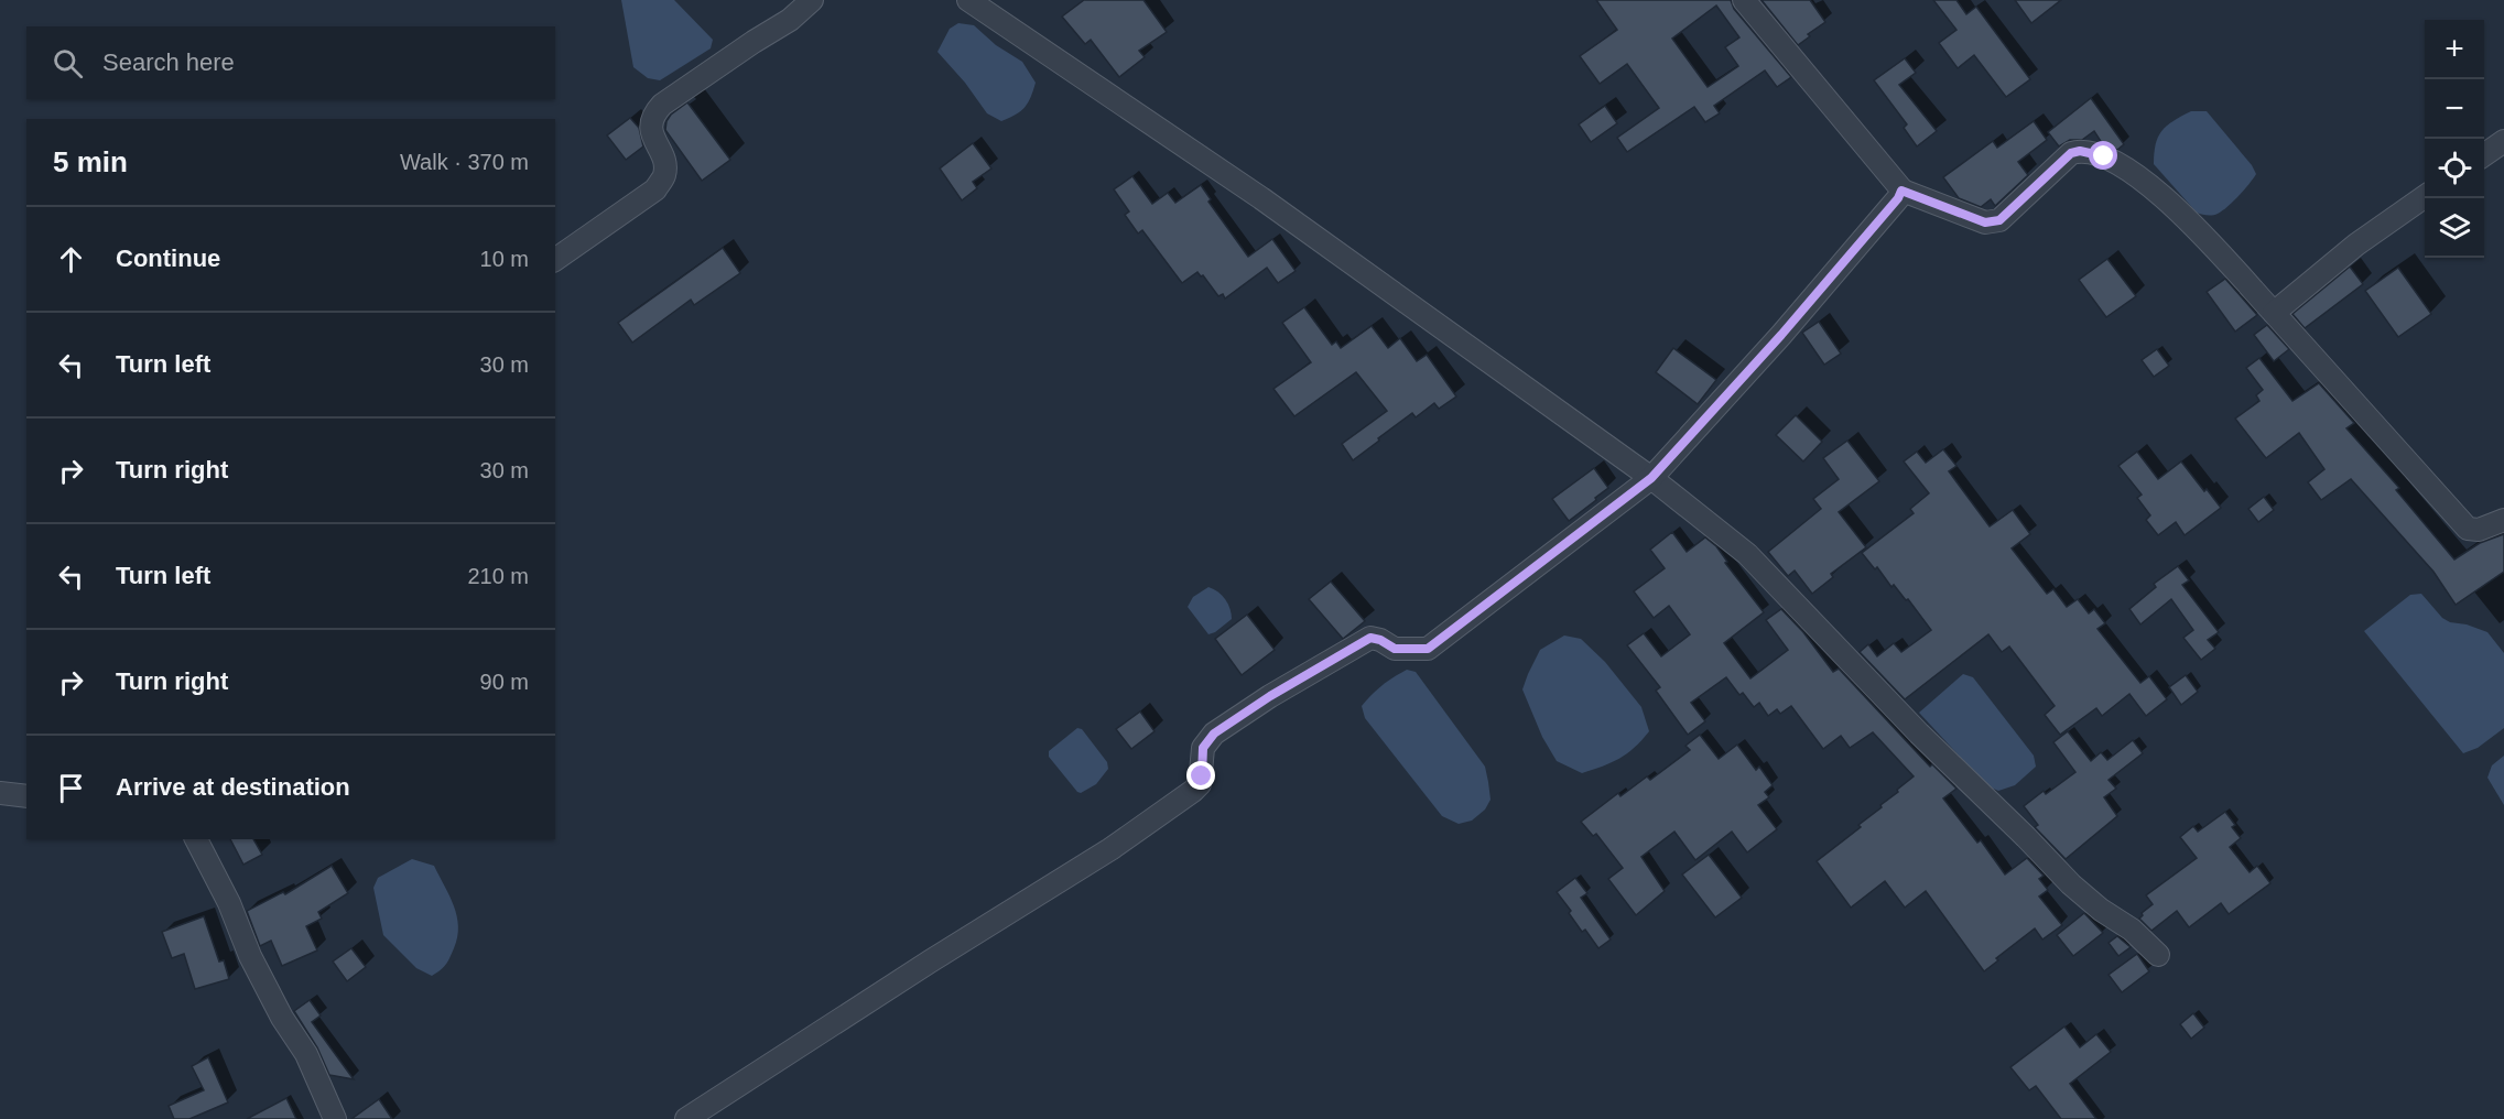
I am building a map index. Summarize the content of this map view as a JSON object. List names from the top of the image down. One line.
{"page":{"map_buttons":["+","−"],"search":"Search here","heading":["5 min","Walk · 370 m"],"list":[["Continue","10 m"],["Turn left","30 m"],["Turn right","30 m"],["Turn left","210 m"],["Turn right","90 m"],"Arrive at destination"]}}
